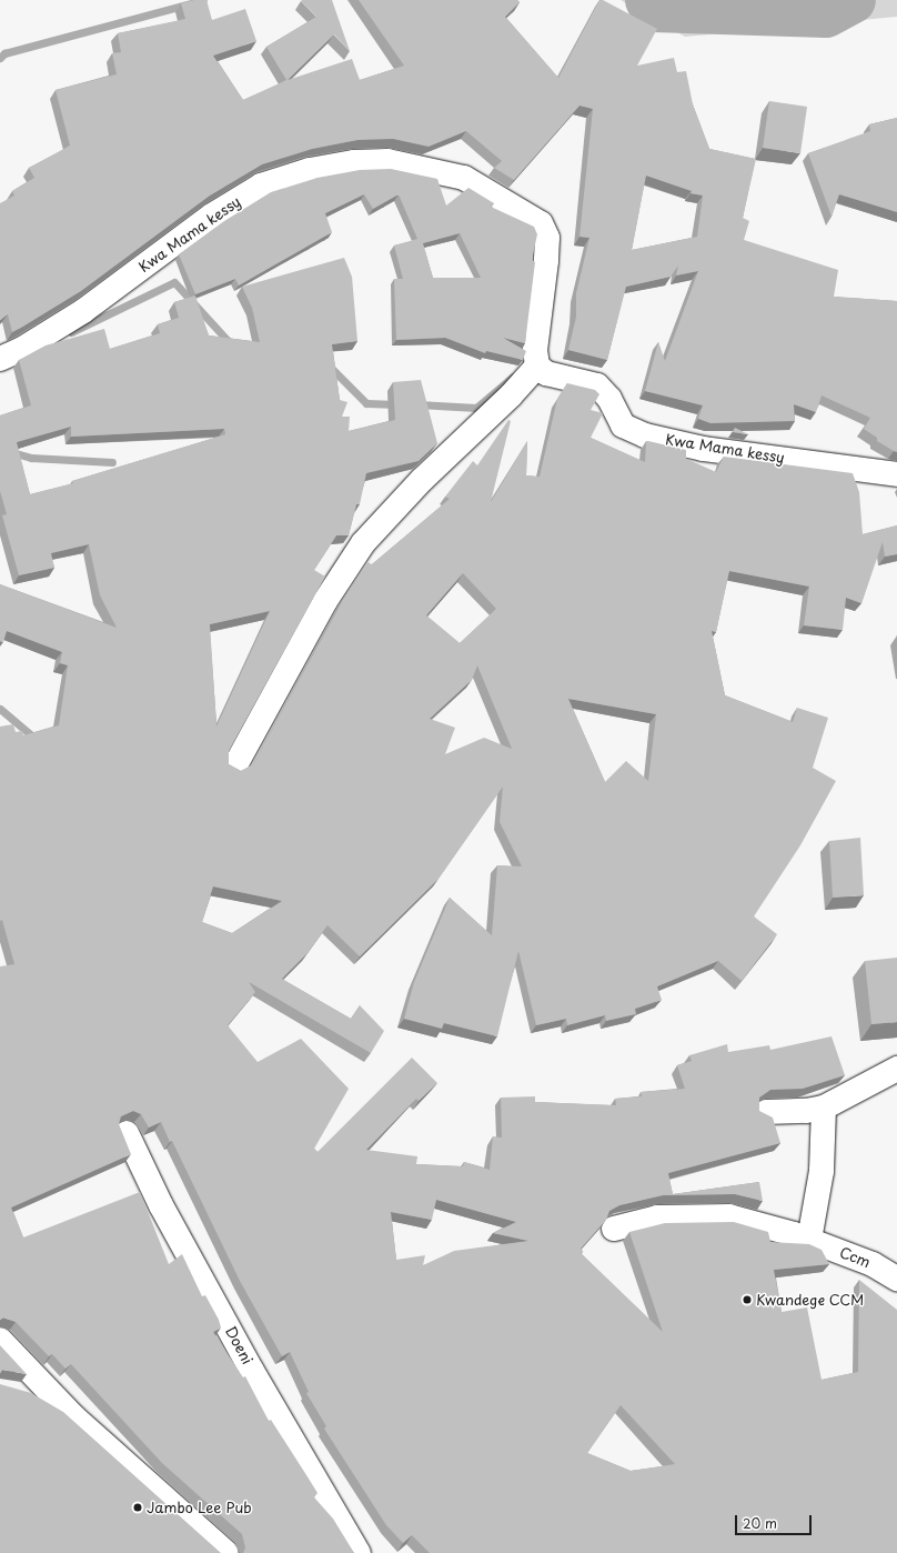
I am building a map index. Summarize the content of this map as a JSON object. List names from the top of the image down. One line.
{"streets":{"street":["Kwa Mama kessy","Ccm","Doeni"]},"places":["Kwandege CCM","Jambo Lee Pub"],"scale_bar":"20 m"}
